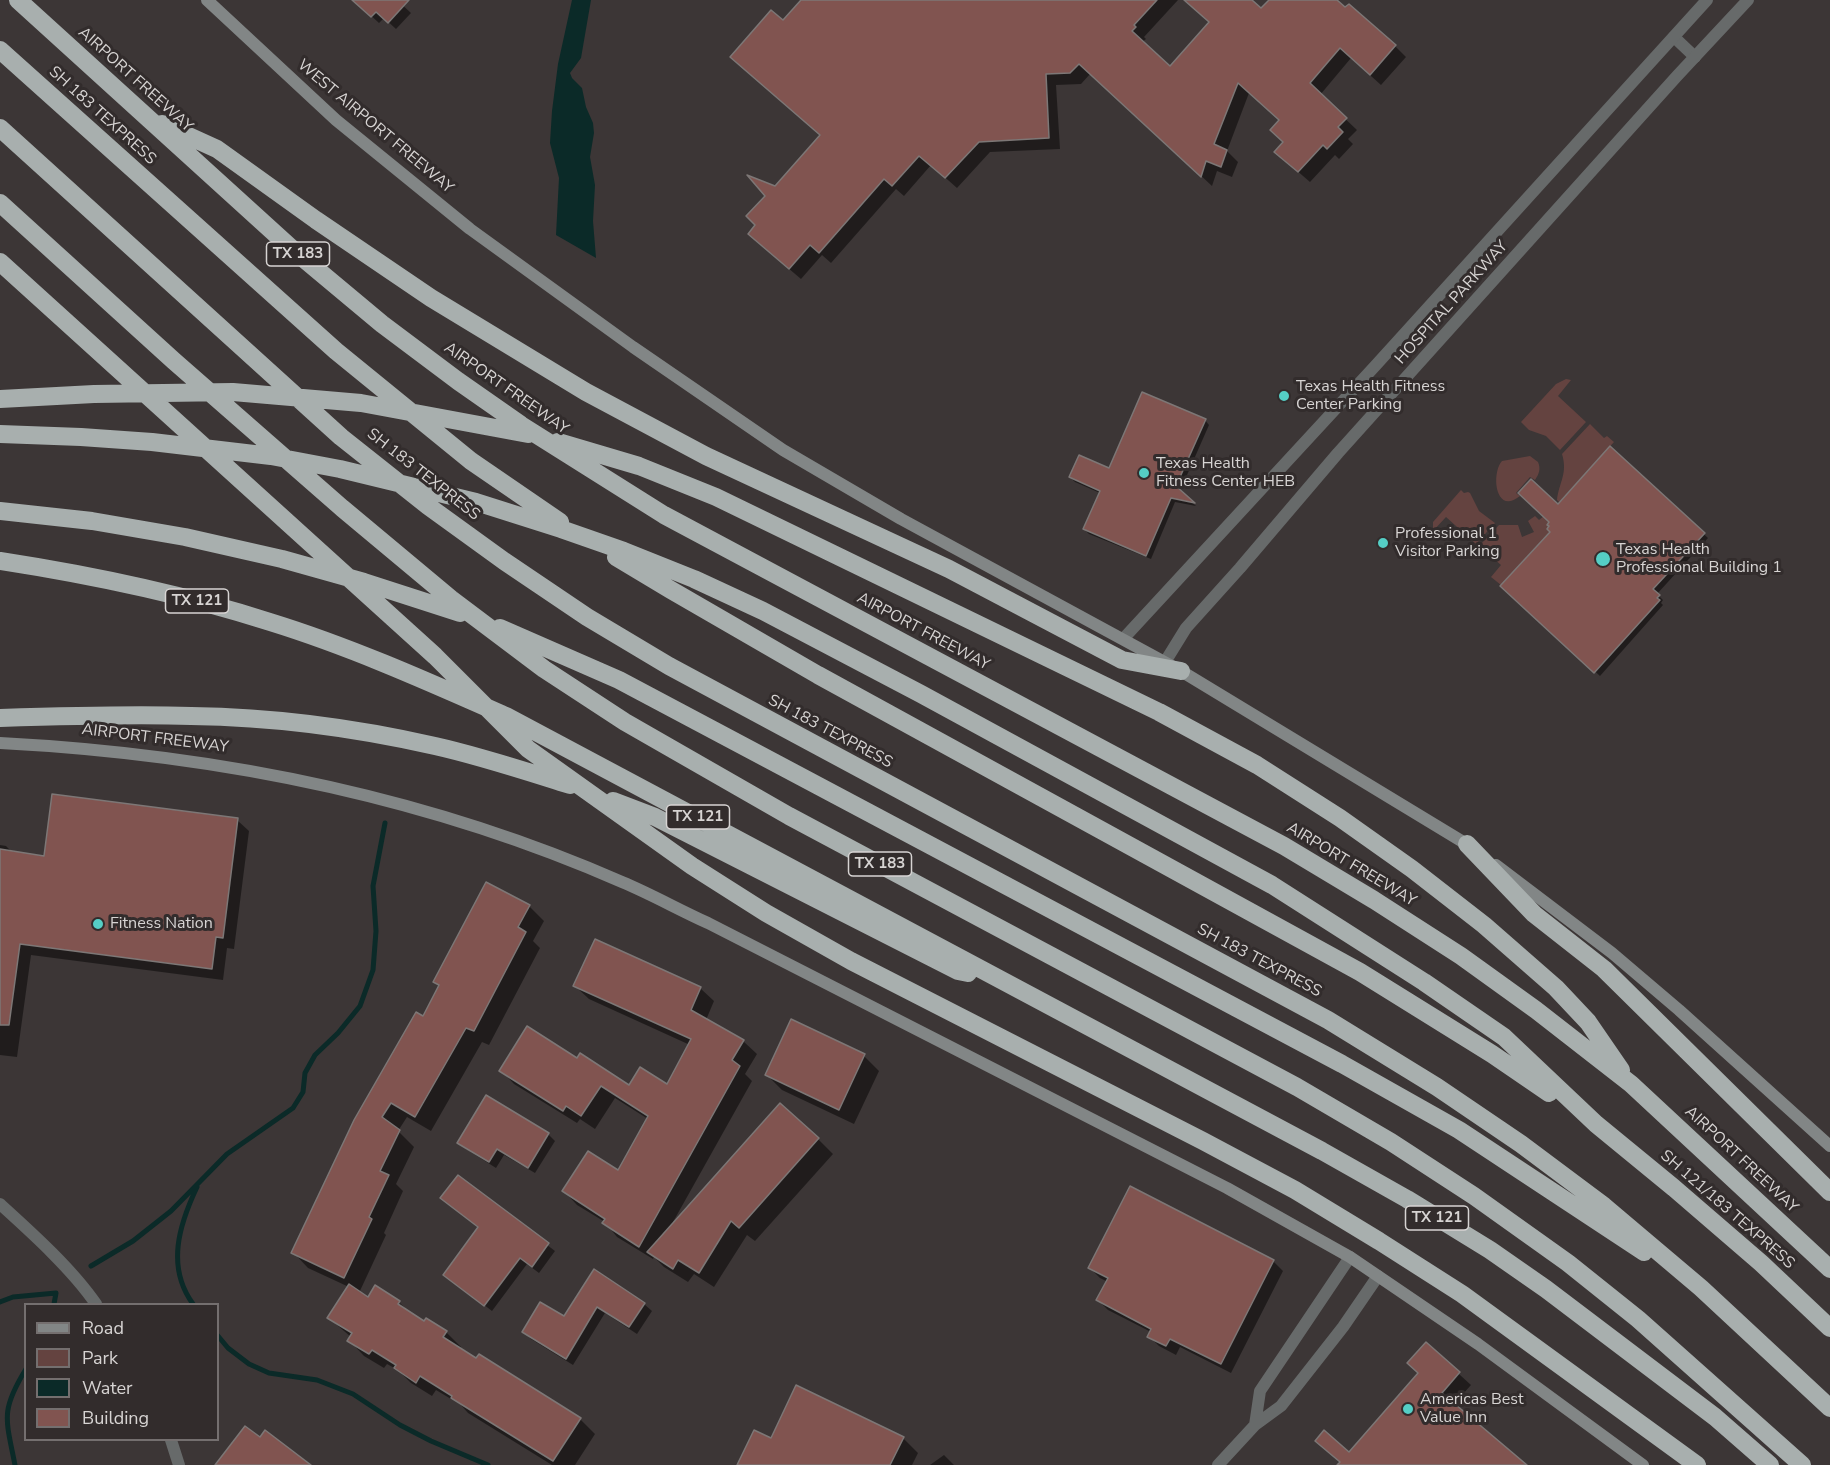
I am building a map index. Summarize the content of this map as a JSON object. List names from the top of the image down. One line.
{"streets":{"highway":["AIRPORT FREEWAY","SH 183 TEXPRESS","TX 183","TX 121","SH 121/183 TEXPRESS"],"main road":["WEST AIRPORT FREEWAY"],"street":["HOSPITAL PARKWAY"]},"crossings":[["SH 183 TEXPRESS","SH 121/183 TEXPRESS"],["WEST AIRPORT FREEWAY","HOSPITAL PARKWAY"]],"places":["Texas Health Fitness Center Parking","Texas Health Fitness Center HEB","Professional 1 Visitor Parking","Texas Health Professional Building 1","Fitness Nation","Americas Best Value Inn"],"legend":["Road","Park","Water","Building"]}
